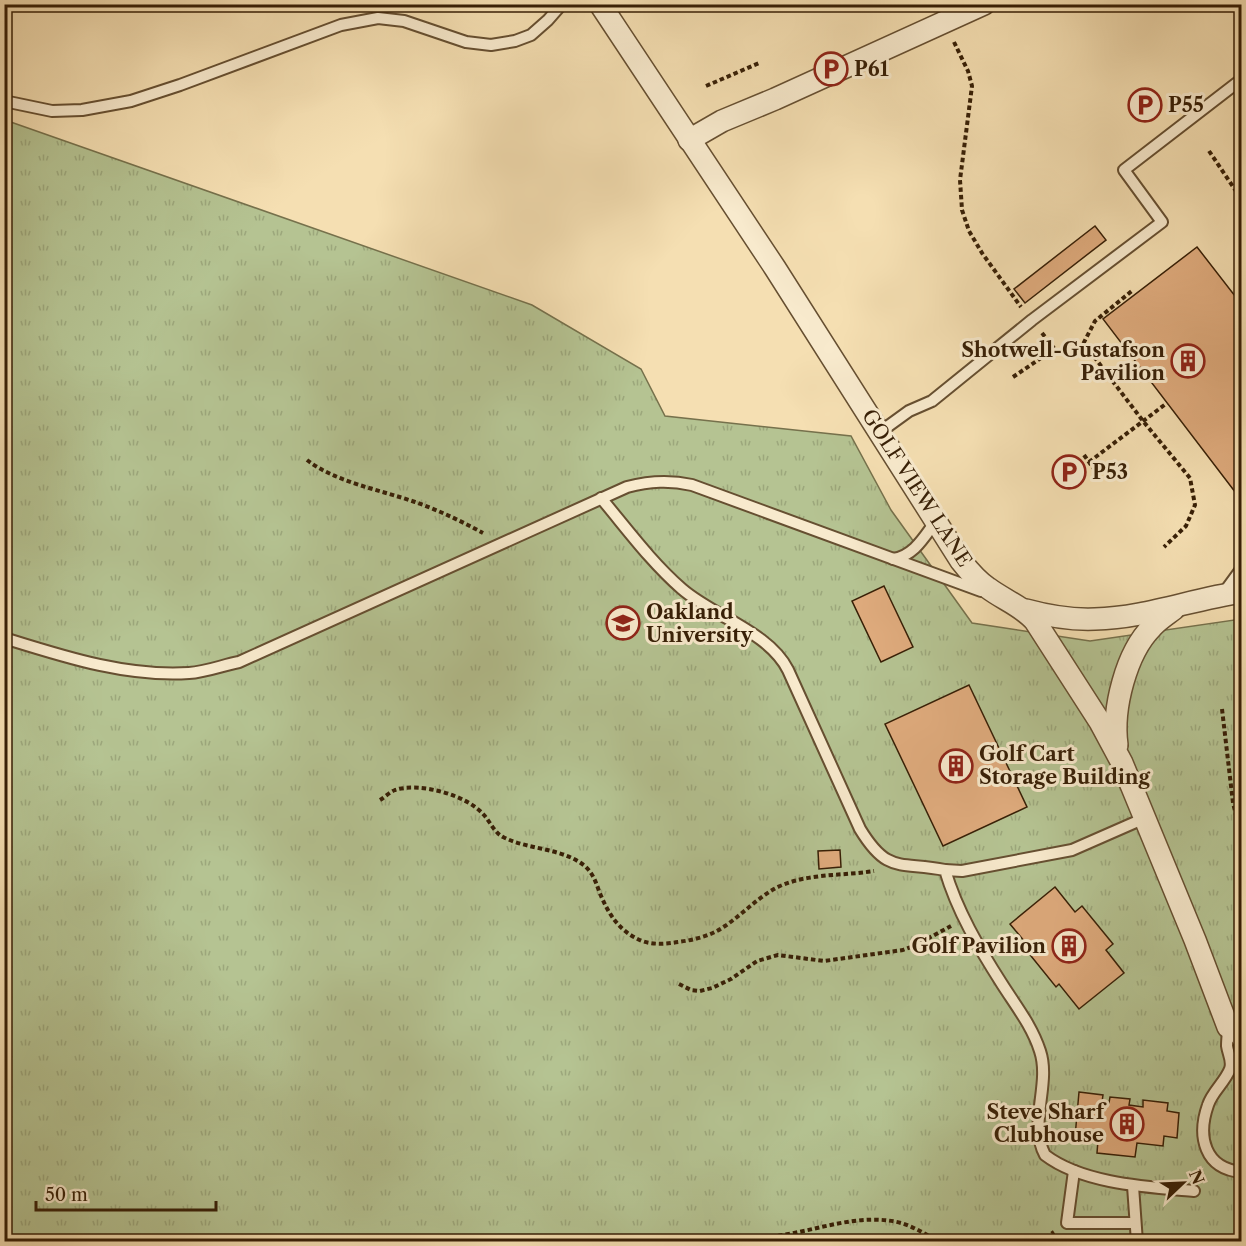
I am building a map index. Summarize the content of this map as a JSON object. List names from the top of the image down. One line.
{"streets":{"street":["GOLF VIEW LANE"]},"places":{"parking":["P61","P55","P53"],"building":["Shotwell-Gustafson Pavilion","Golf Cart Storage Building","Golf Pavilion","Steve Sharf Clubhouse"],"school or university":["Oakland University"]},"scale_bar":"50 m","north":"top right"}
